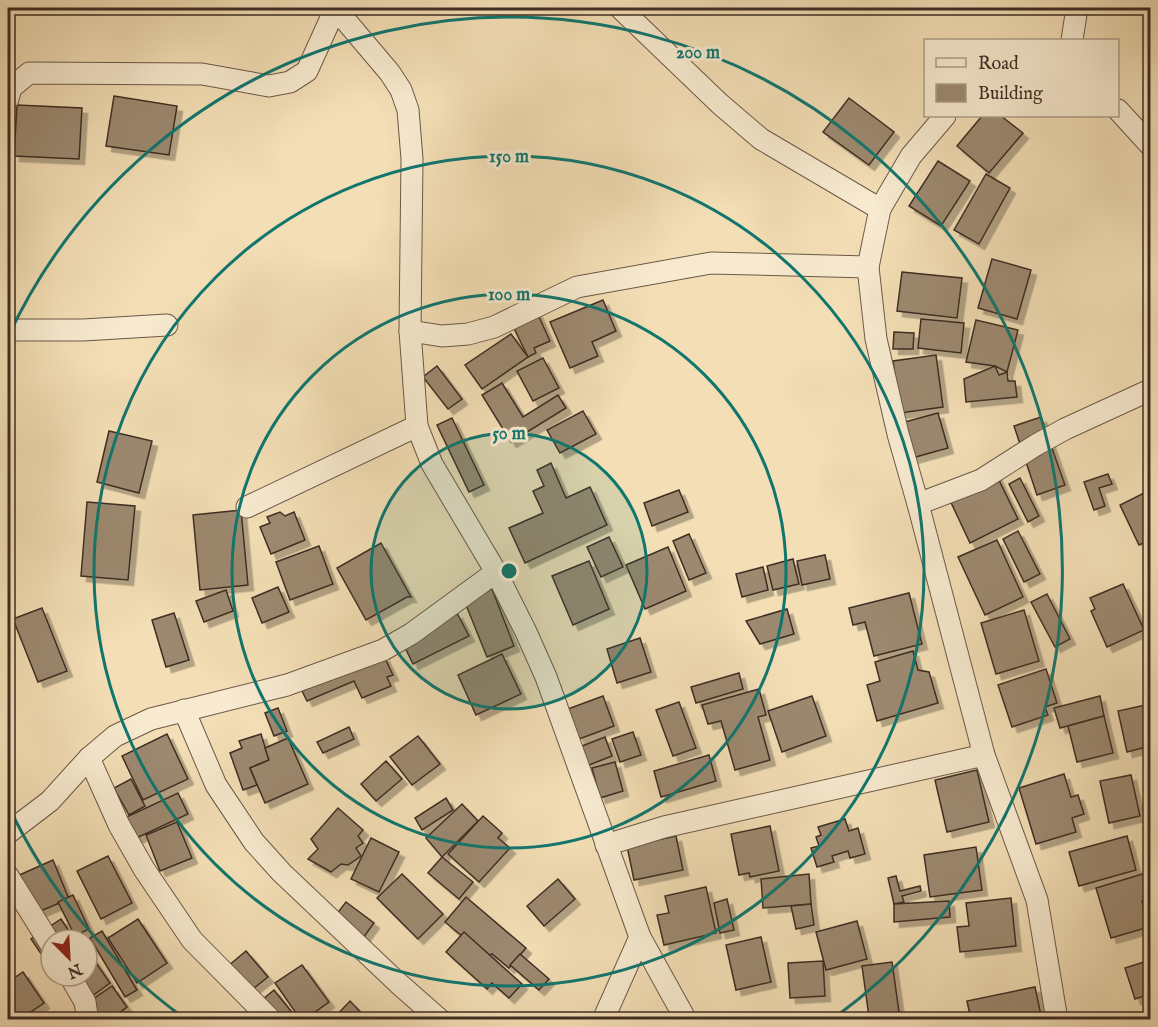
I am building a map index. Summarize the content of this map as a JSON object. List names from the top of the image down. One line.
{"legend":["Road","Building"],"north":"bottom right","rings":["200 m","150 m","100 m","50 m"]}
